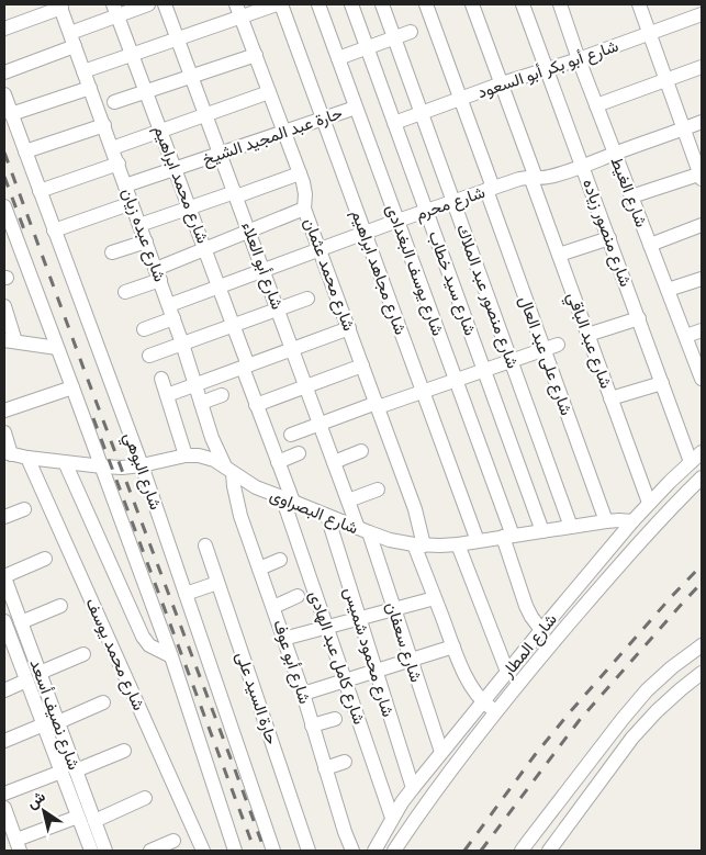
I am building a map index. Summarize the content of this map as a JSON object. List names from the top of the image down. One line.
{"streets":{"street":["شارع أبو بكر أبو السعود","حارة عبد المجيد الشيخ","شارع محمد ابراهيم","شارع الغيط","شارع محرم","شارع منصور زياده","شارع عبده زيان","شارع أبو العلاء","شارع يوسف البغدادى","شارع مجاهد ابراهيم","شارع محمد عثمان","شارع سيد خطاب","شارع منصور عبد الملاك","شارع عبد الباقي","شارع على عبد العال","شارع البوهي","شارع البصراوى","شارع سعفان","شارع المطار","شارع محمود شميس","شارع محمد يوسف","شارع كامل عبد الهادى","شارع أبو عوف","حارة السيد على","شارع نصيف أسعد"]},"crossings":[["شارع أبو بكر أبو السعود","شارع الغيط"],["شارع أبو بكر أبو السعود","شارع منصور زياده"],["شارع أبو بكر أبو السعود","شارع سيد خطاب"],["شارع أبو بكر أبو السعود","شارع منصور عبد الملاك"],["شارع أبو بكر أبو السعود","شارع عبد الباقي"],["شارع أبو بكر أبو السعود","شارع على عبد العال"],["حارة عبد المجيد الشيخ","شارع محمد ابراهيم"],["حارة عبد المجيد الشيخ","شارع عبده زيان"],["حارة عبد المجيد الشيخ","شارع أبو العلاء"],["حارة عبد المجيد الشيخ","شارع يوسف البغدادى"],["حارة عبد المجيد الشيخ","شارع مجاهد ابراهيم"],["حارة عبد المجيد الشيخ","شارع محمد عثمان"],["شارع محمد ابراهيم","شارع محرم"],["شارع محمد ابراهيم","شارع البصراوى"],["شارع محمد ابراهيم","شارع كامل عبد الهادى"],["شارع الغيط","شارع محرم"],["شارع محرم","شارع منصور زياده"],["شارع محرم","شارع عبده زيان"],["شارع محرم","شارع أبو العلاء"],["شارع محرم","شارع يوسف البغدادى"],["شارع محرم","شارع مجاهد ابراهيم"],["شارع محرم","شارع محمد عثمان"],["شارع محرم","شارع سيد خطاب"],["شارع محرم","شارع منصور عبد الملاك"],["شارع محرم","شارع عبد الباقي"],["شارع محرم","شارع على عبد العال"],["شارع منصور زياده","شارع المطار"],["شارع عبده زيان","شارع البصراوى"],["شارع عبده زيان","شارع أبو عوف"],["شارع أبو العلاء","شارع البصراوى"],["شارع أبو العلاء","شارع سعفان"],["شارع يوسف البغدادى","شارع البصراوى"],["شارع يوسف البغدادى","شارع المطار"],["شارع مجاهد ابراهيم","شارع البصراوى"],["شارع محمد عثمان","شارع البصراوى"],["شارع محمد عثمان","شارع المطار"],["شارع سيد خطاب","شارع البصراوى"],["شارع منصور عبد الملاك","شارع البصراوى"],["شارع عبد الباقي","شارع المطار"],["شارع على عبد العال","شارع البصراوى"],["شارع البوهي","شارع البصراوى"],["شارع البصراوى","شارع سعفان"],["شارع البصراوى","شارع المطار"],["شارع البصراوى","شارع محمود شميس"],["شارع البصراوى","شارع محمد يوسف"],["شارع البصراوى","شارع كامل عبد الهادى"],["شارع البصراوى","شارع أبو عوف"],["شارع سعفان","شارع المطار"],["شارع المطار","شارع محمود شميس"],["شارع المطار","شارع كامل عبد الهادى"]],"north":"top left"}
